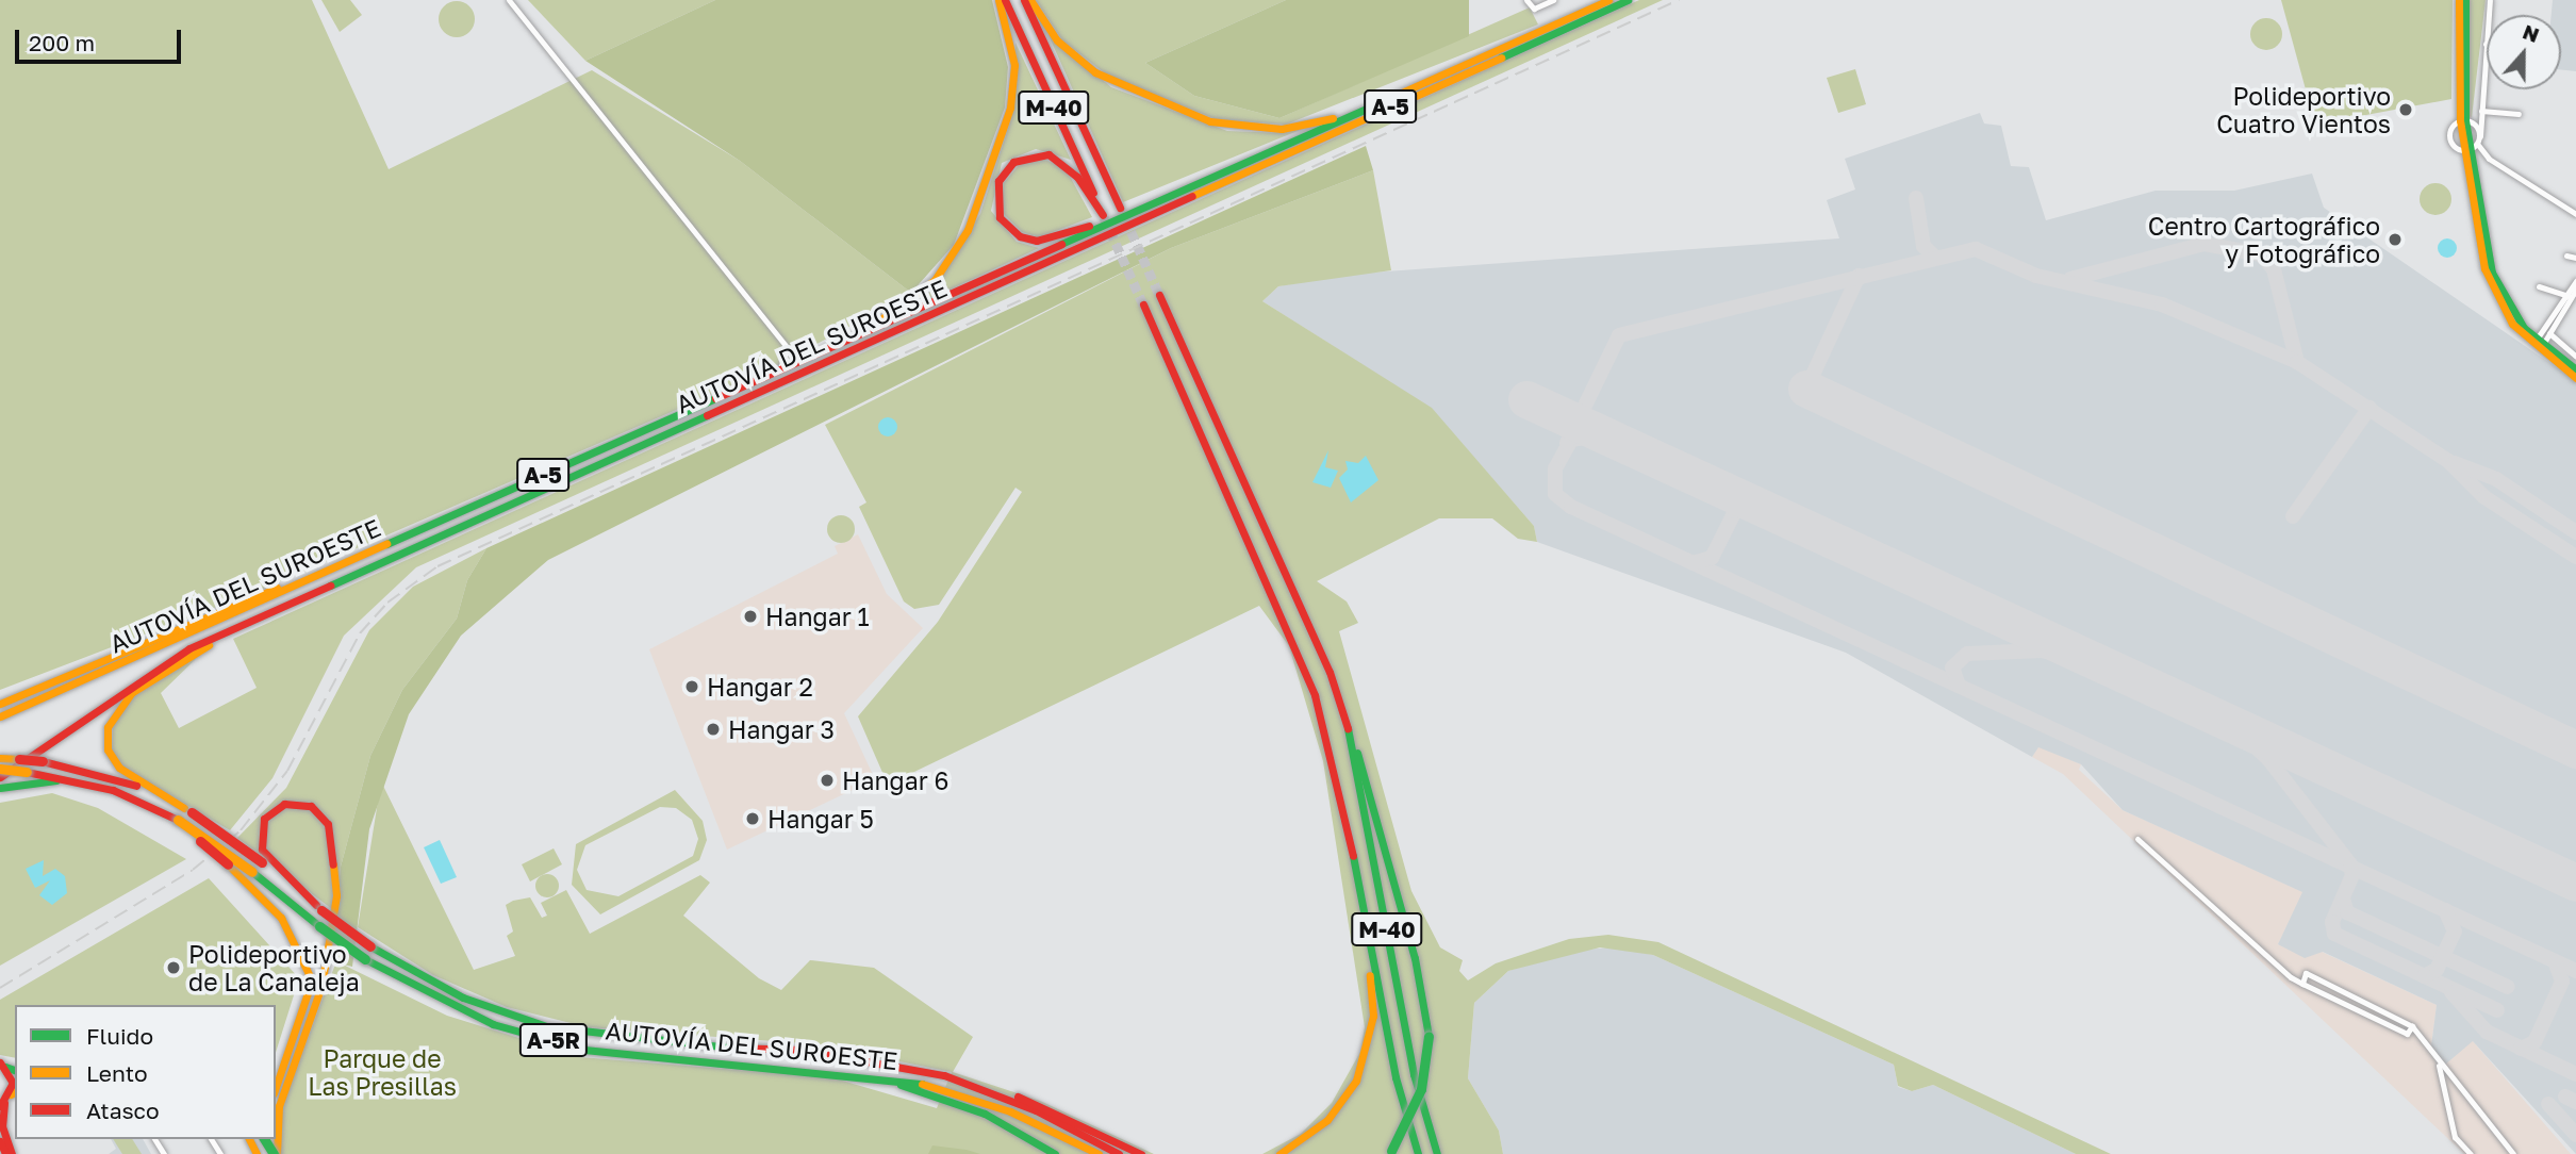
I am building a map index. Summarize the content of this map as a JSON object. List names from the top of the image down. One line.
{"streets":{"main road":["A-5","M-40","AUTOVÍA DEL SUROESTE","A-5R"]},"crossings":[["M-40","AUTOVÍA DEL SUROESTE"]],"parks":["Parque de Las Presillas"],"places":["Polideportivo Cuatro Vientos","Centro Cartográfico y Fotográfico","Hangar 1","Hangar 2","Hangar 3","Hangar 6","Hangar 5","Polideportivo de La Canaleja"],"legend":["Fluido","Lento","Atasco"],"scale_bar":"200 m","north":"top"}
